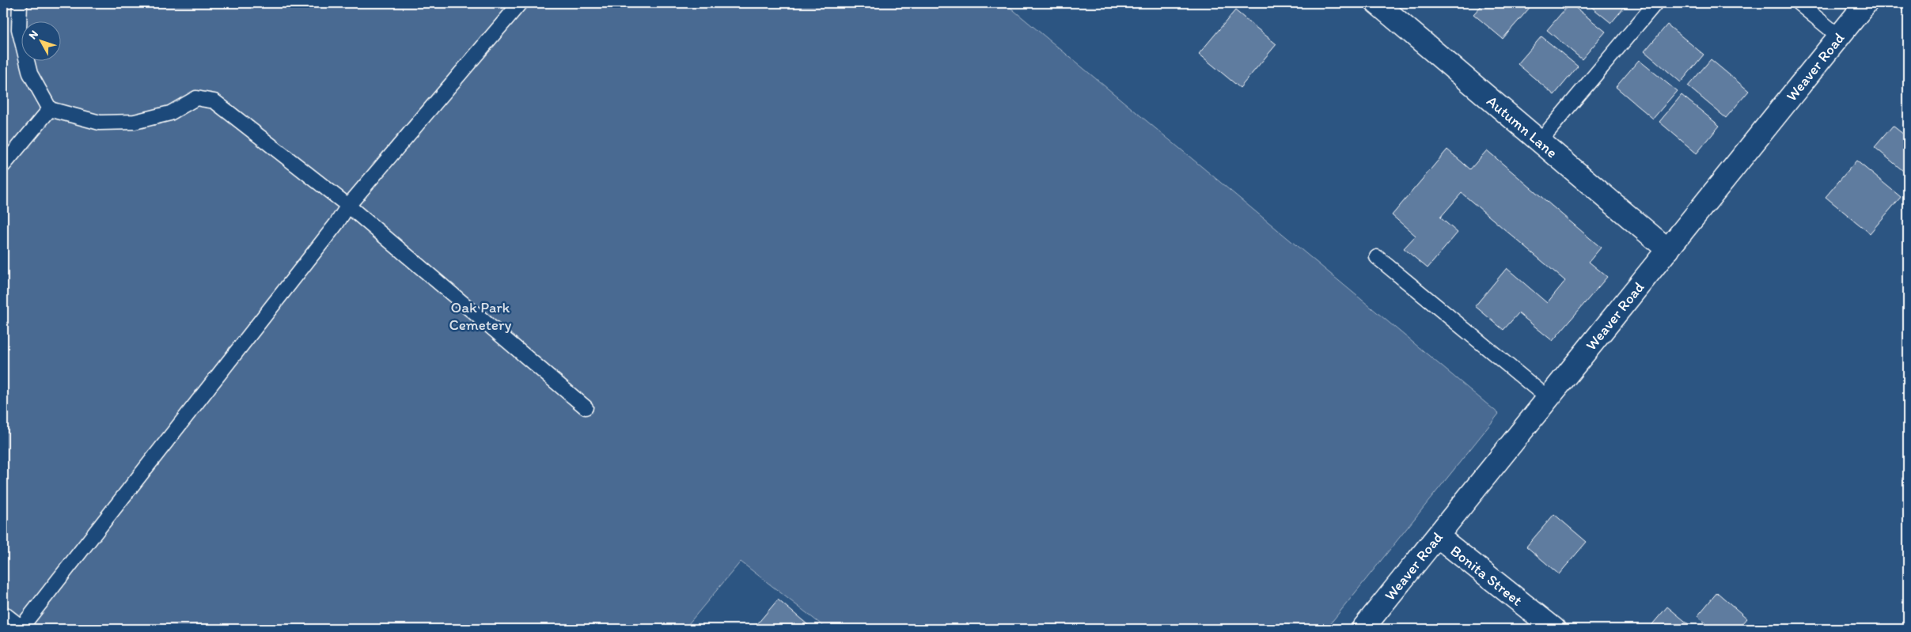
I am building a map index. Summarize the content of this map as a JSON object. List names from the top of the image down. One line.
{"streets":{"street":["Weaver Road","Autumn Lane","Bonita Street"]},"crossings":[["Weaver Road","Autumn Lane"],["Weaver Road","Bonita Street"]],"parks":["Oak Park Cemetery"],"north":"top left"}
